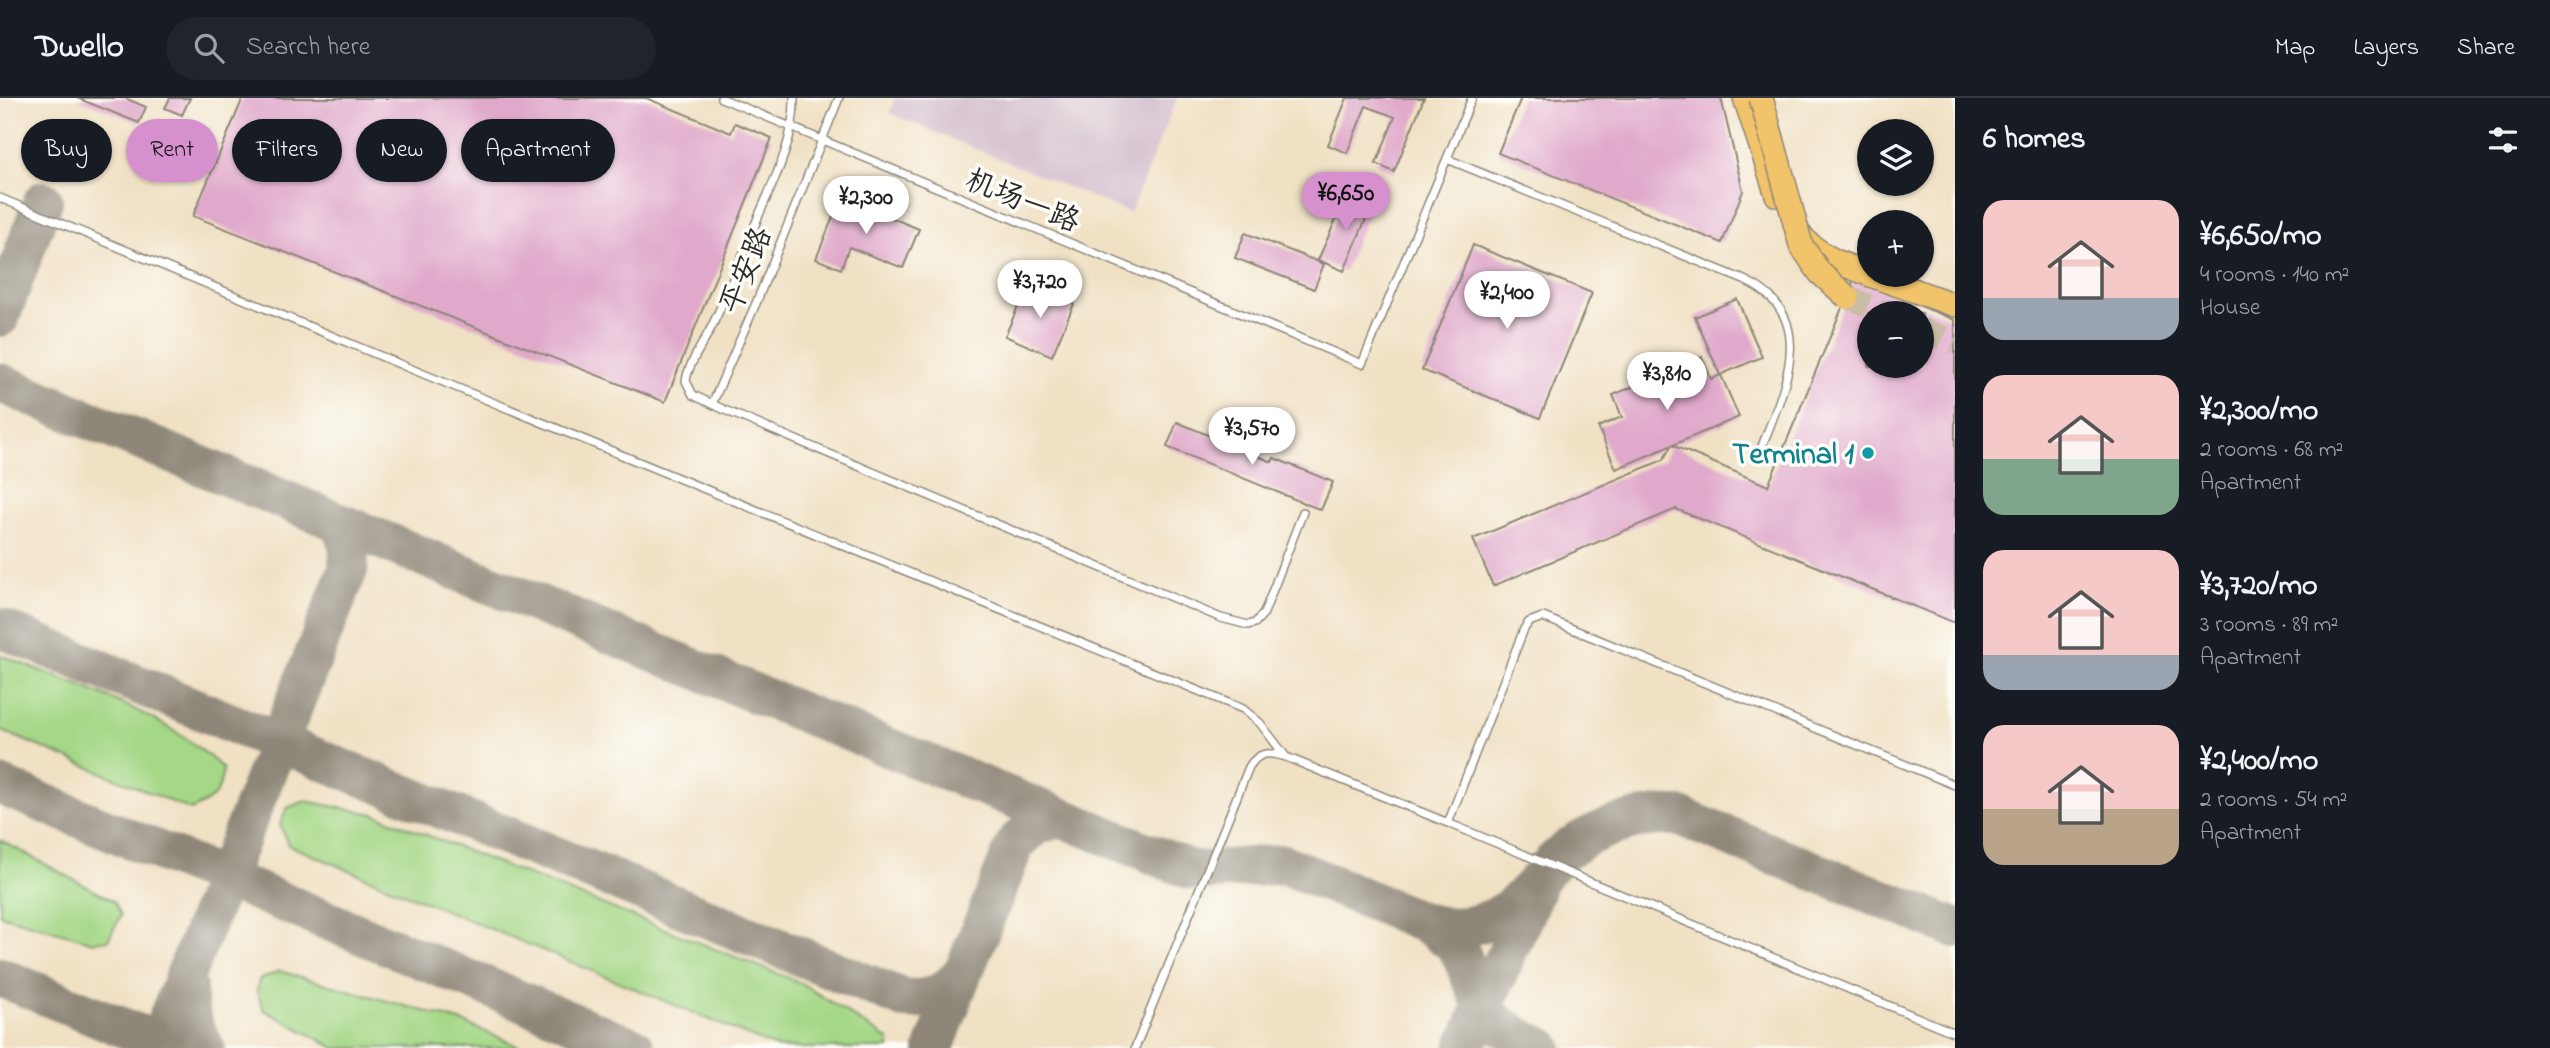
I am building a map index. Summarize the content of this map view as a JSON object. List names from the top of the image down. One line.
{"streets":{"lane":["机场一路","平安路"]},"crossings":[["机场一路","平安路"]],"places":["Terminal 1"],"page":{"header":"Dwello","search":"Search here","nav":["Map","Layers","Share"],"heading":"6 homes","map_buttons":["+","−"],"chip":["Buy","Rent","Filters","New","Apartment"],"price":["¥6,650","¥2,300","¥3,720","¥2,400","¥3,810","¥3,570"],"list":[{"name":"¥6,650/mo","note":"4 rooms · 140 m² · House"},{"name":"¥2,300/mo","note":"2 rooms · 68 m² · Apartment"},{"name":"¥3,720/mo","note":"3 rooms · 89 m² · Apartment"},{"name":"¥2,400/mo","note":"2 rooms · 54 m² · Apartment"}]}}
